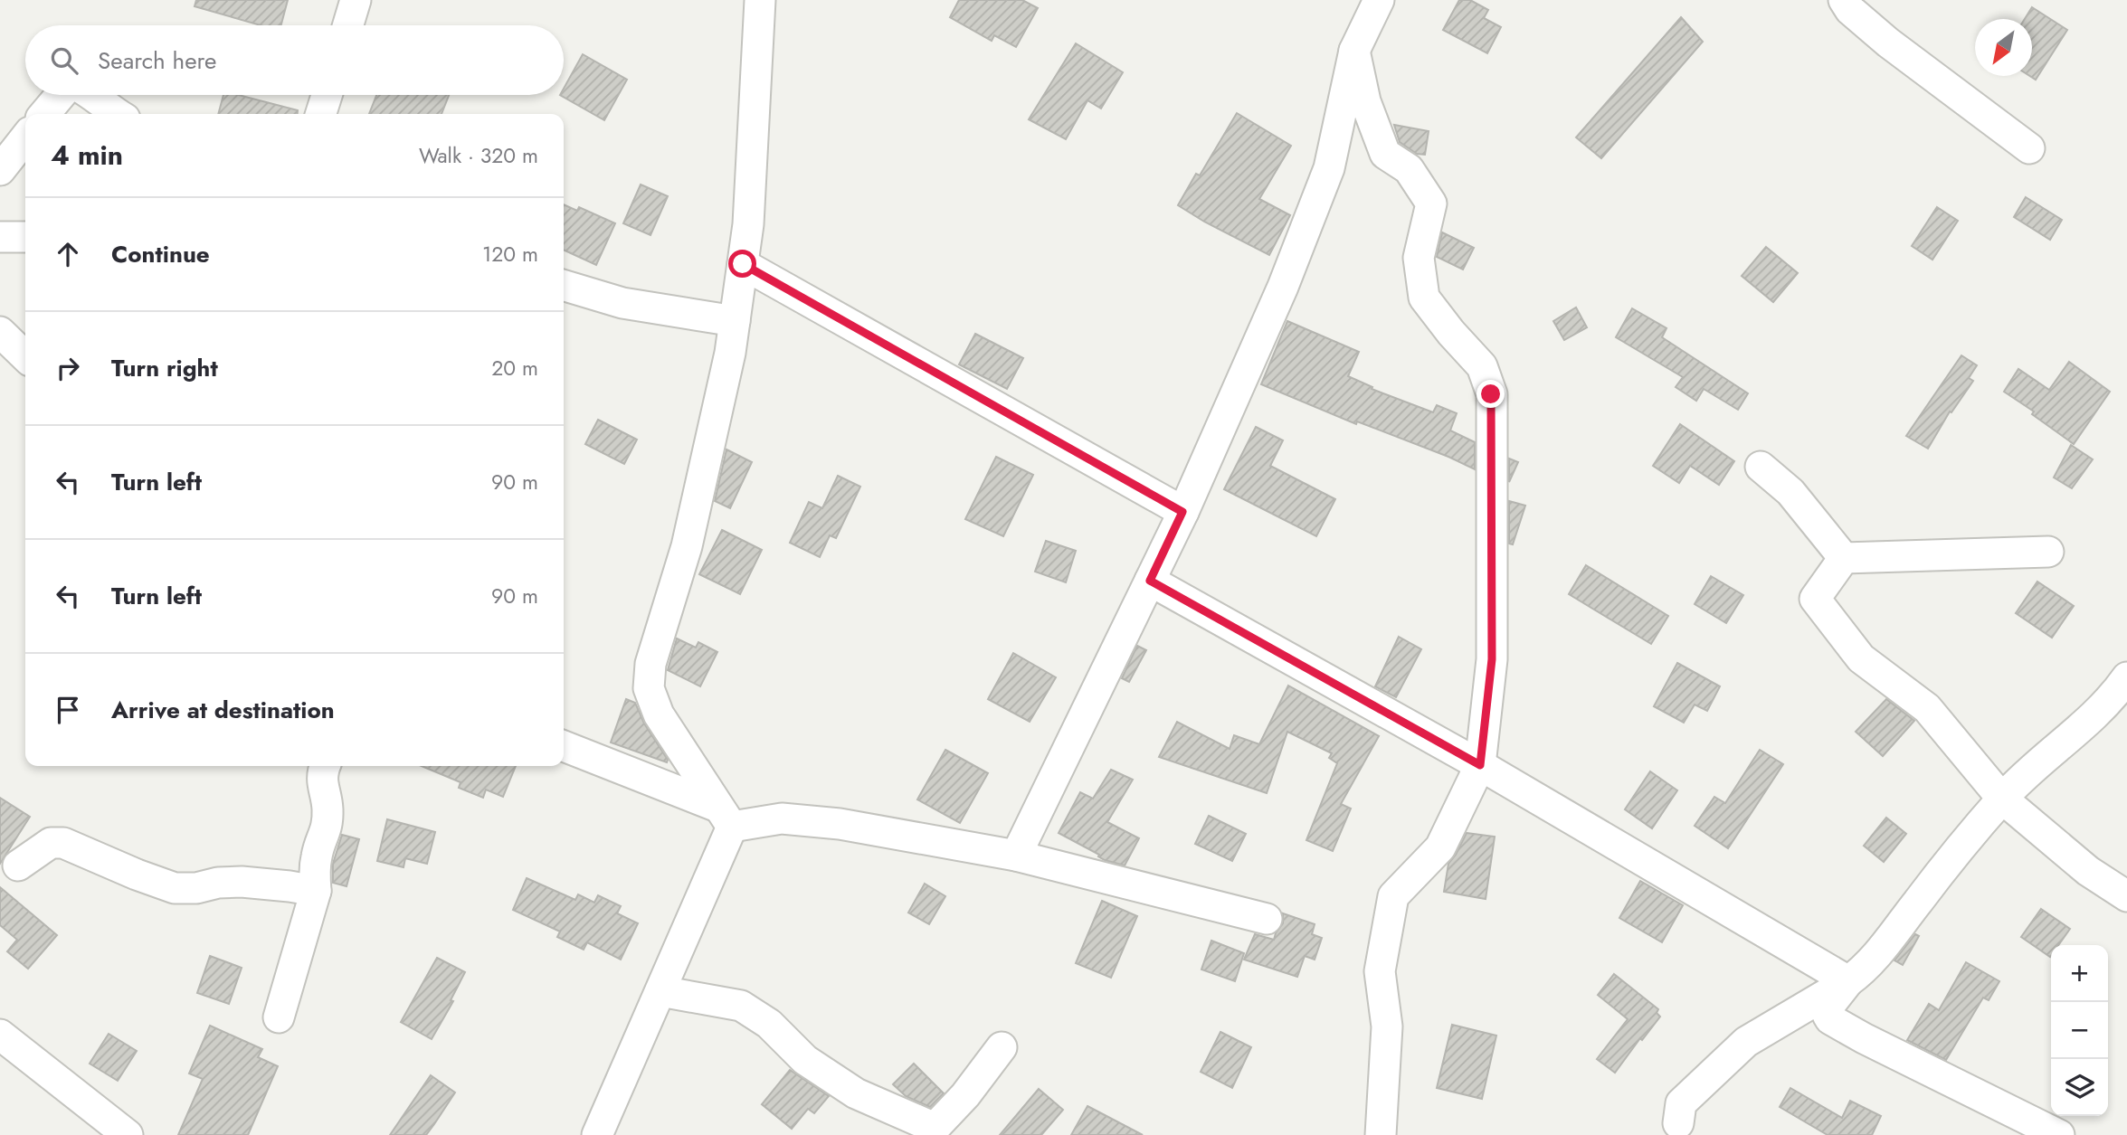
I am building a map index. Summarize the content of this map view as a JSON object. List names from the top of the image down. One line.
{"north":"bottom left","page":{"search":"Search here","heading":["4 min","Walk · 320 m"],"list":[["Continue","120 m"],["Turn right","20 m"],["Turn left","90 m"],["Turn left","90 m"],"Arrive at destination"],"map_buttons":["+","−"]}}
